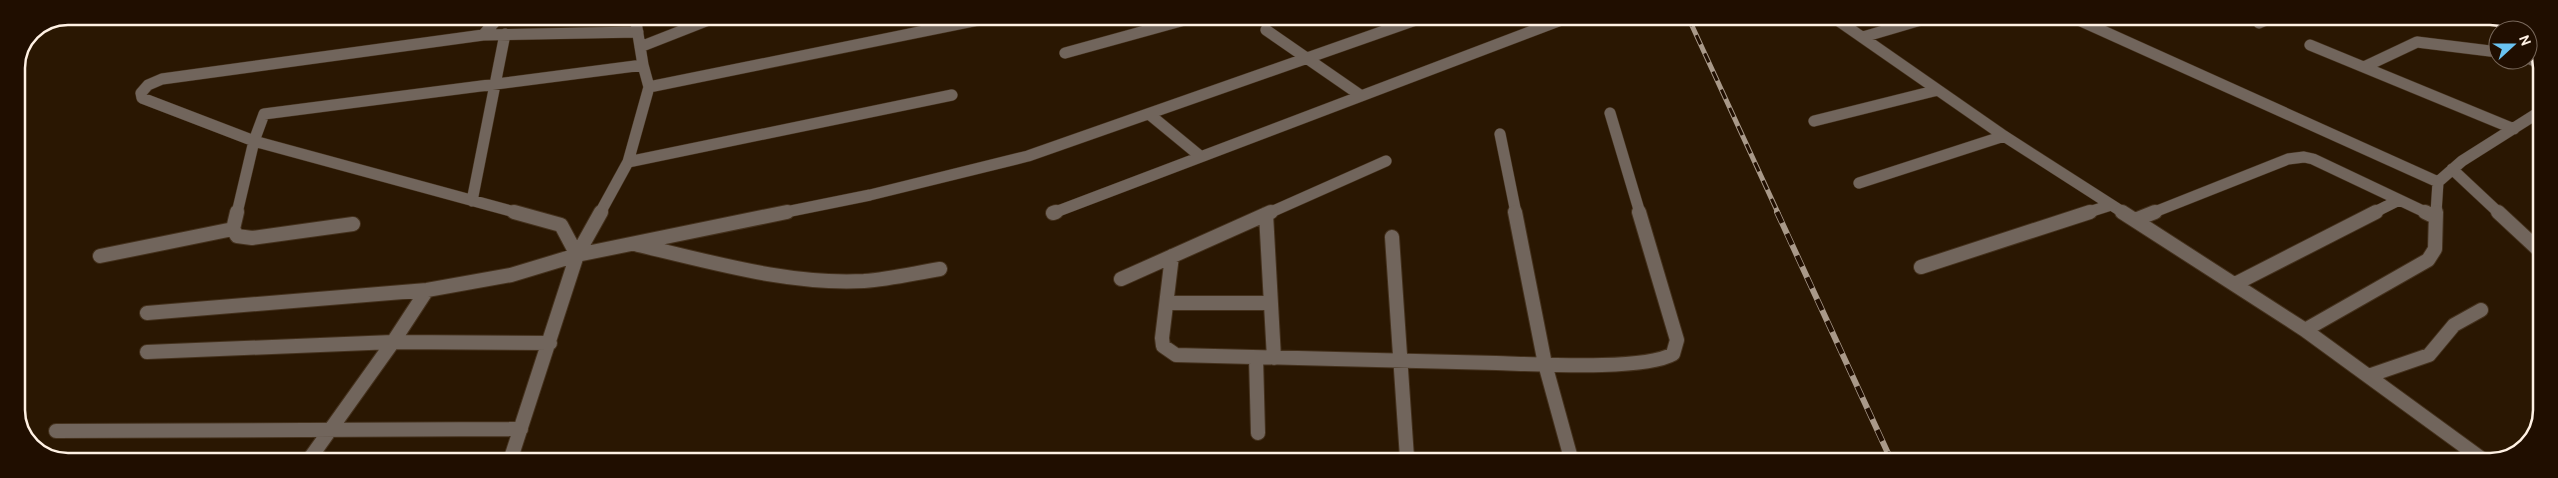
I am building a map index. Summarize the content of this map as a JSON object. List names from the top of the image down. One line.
{"north":"right"}
